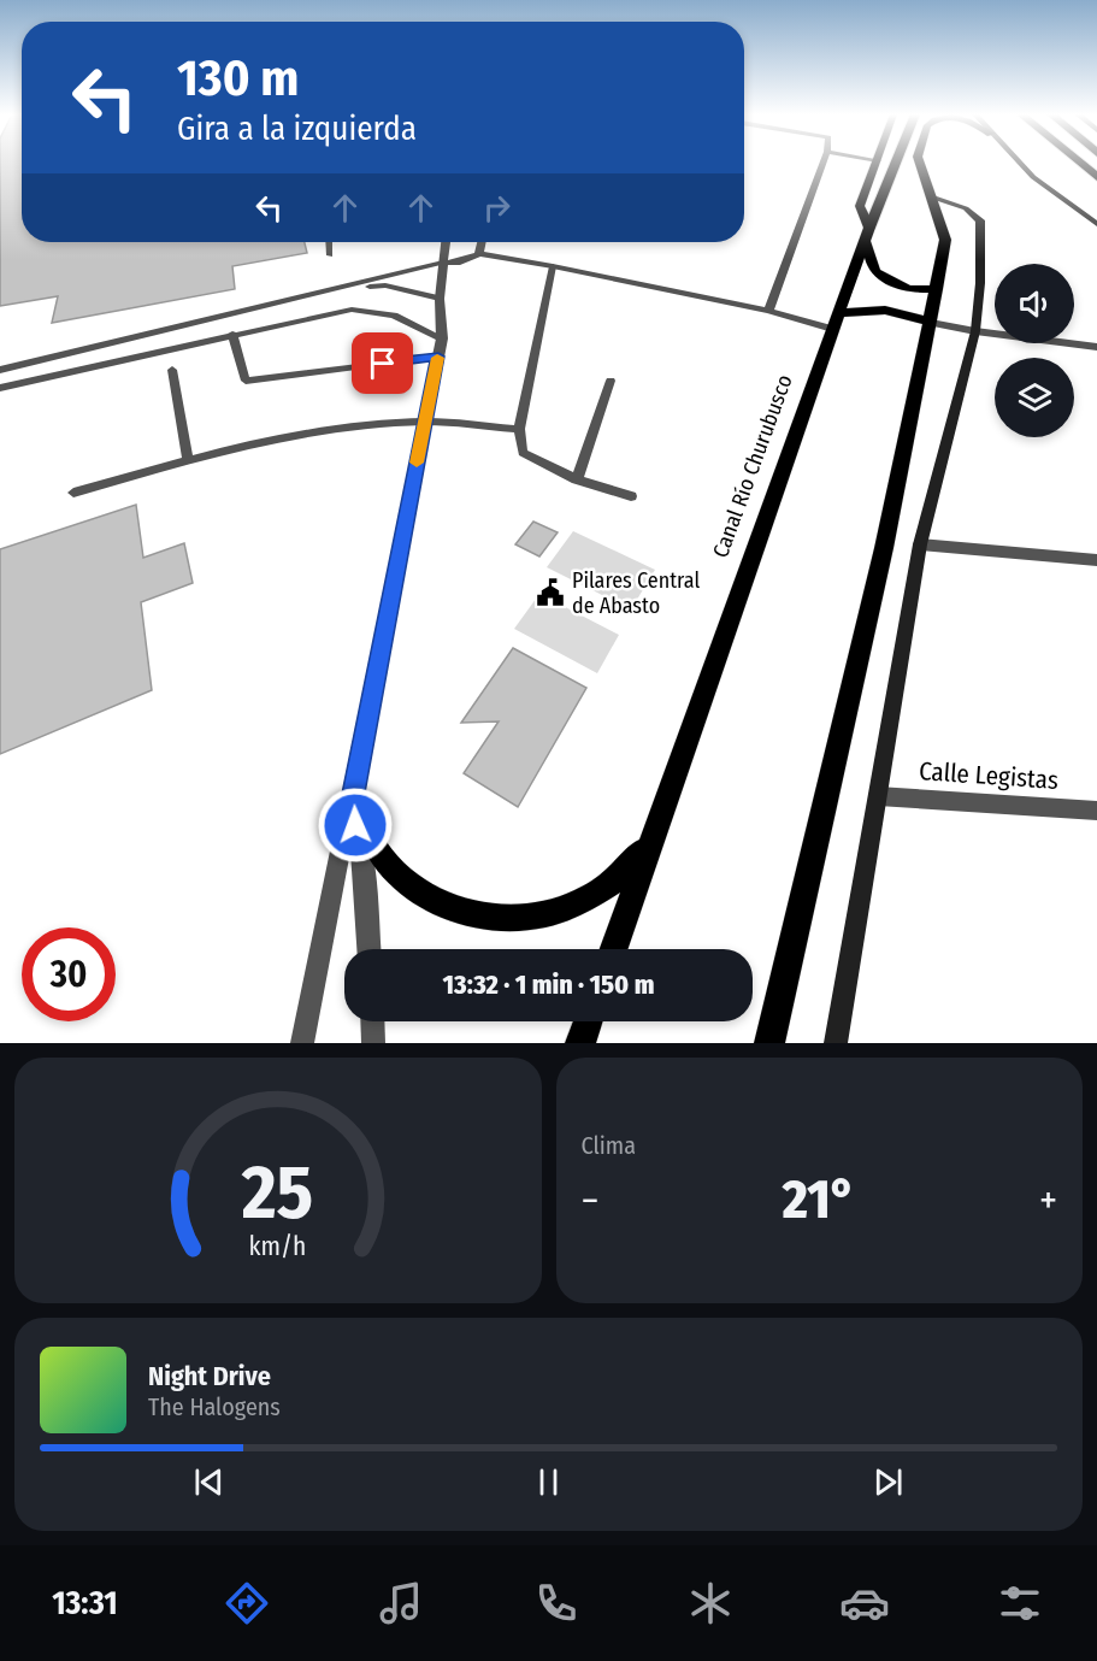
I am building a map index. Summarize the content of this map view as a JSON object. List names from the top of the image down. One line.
{"streets":{"main road":["Canal Río Churubusco"],"street":["Calle Legistas"]},"places":{"public building":["Pilares Central de Abasto"]},"page":{"turn":["130 m","Gira a la izquierda"],"limit":"30","trip":"13:32 · 1 min · 150 m","tile":"Clima","heat":["−","21°","+"],"song":["Night Drive","The Halogens"],"tabs":"13:31","gauge":["25","km/h"]}}
